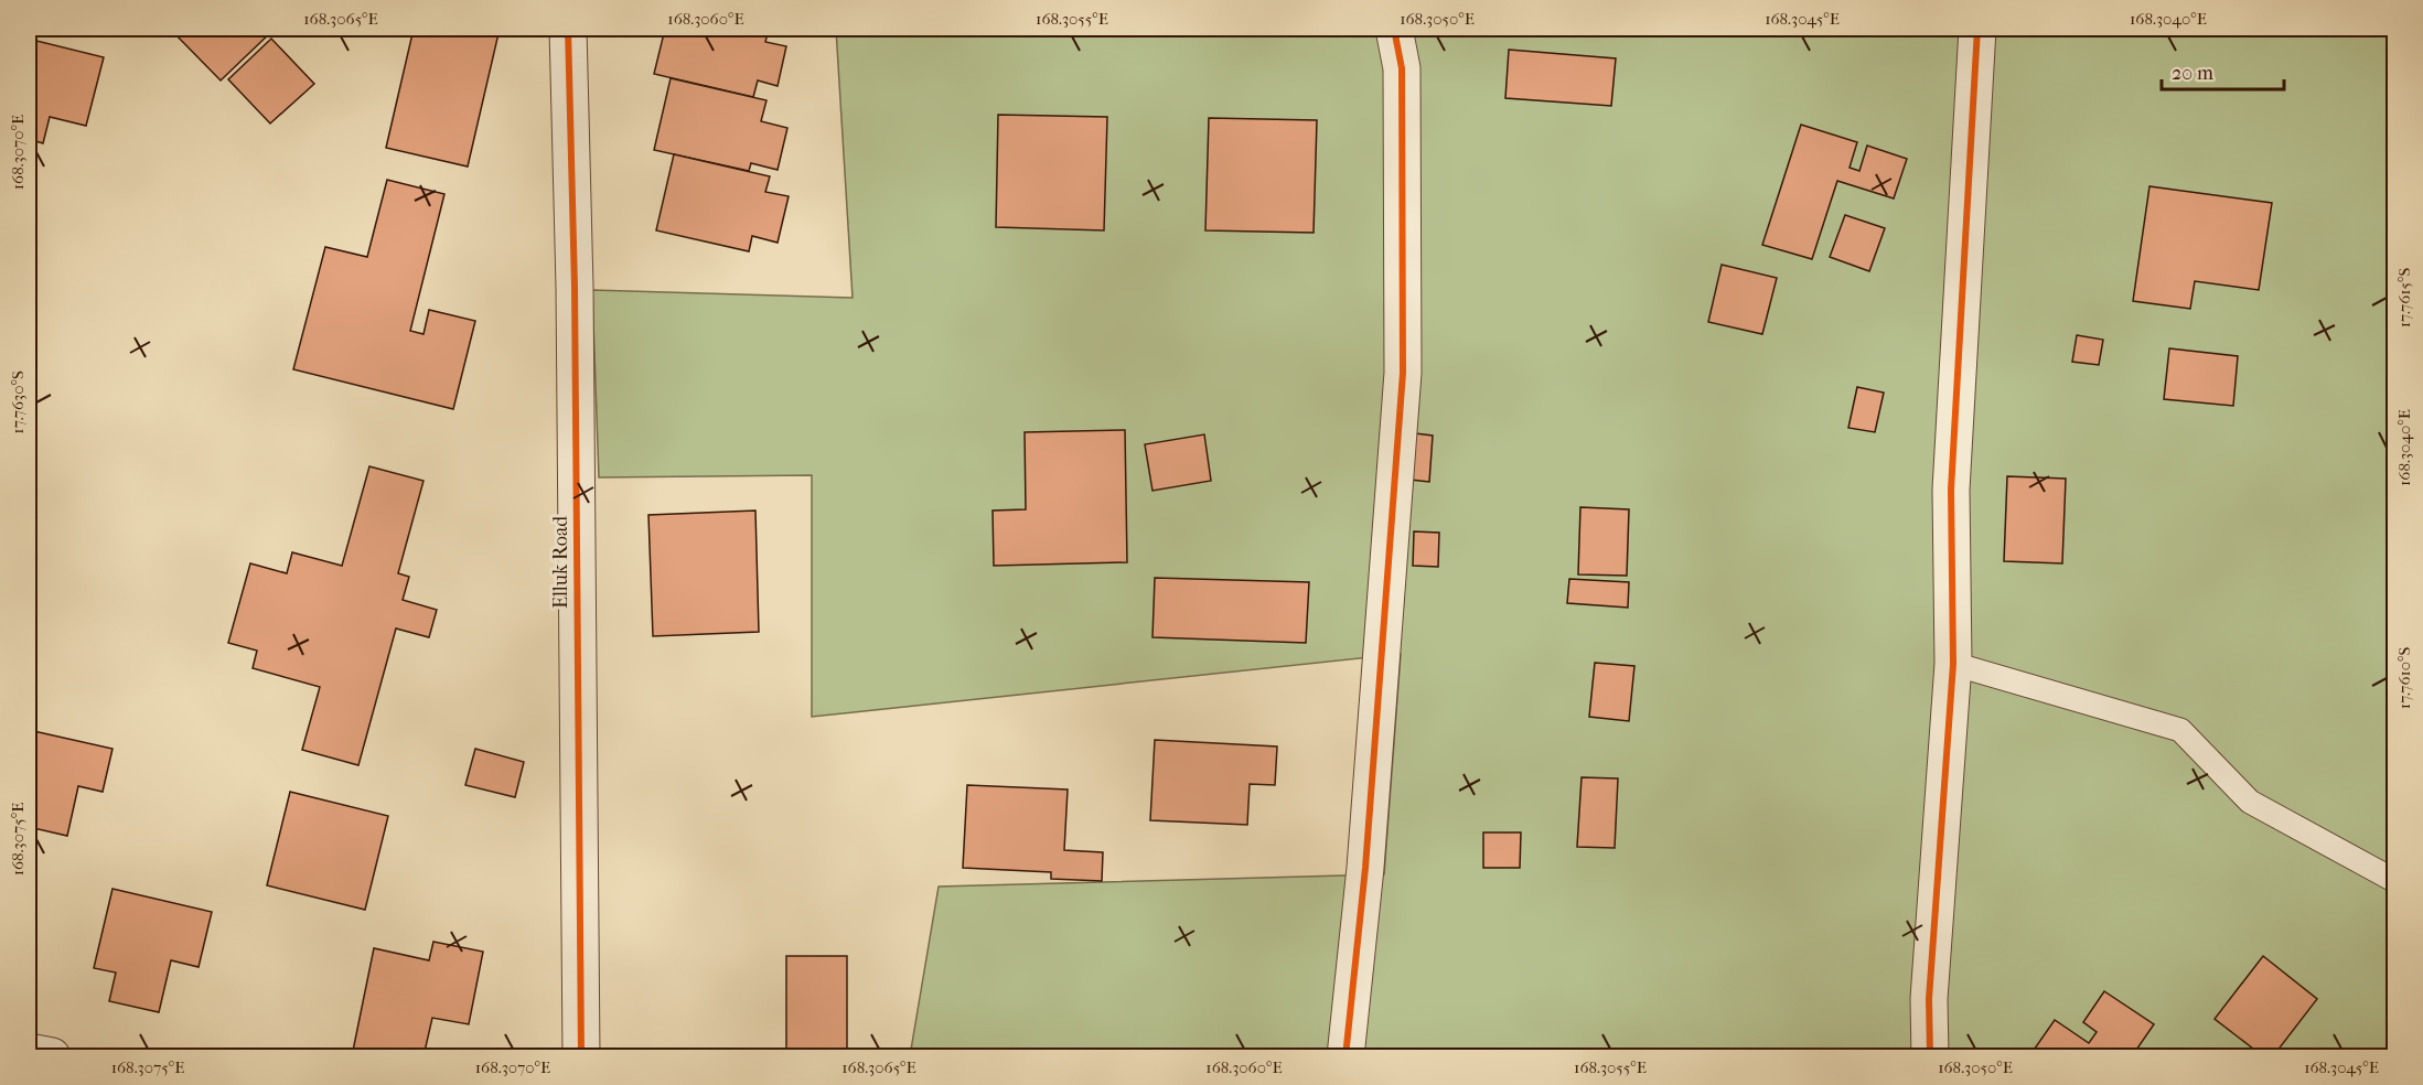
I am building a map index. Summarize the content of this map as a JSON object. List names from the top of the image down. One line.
{"streets":{"street":["Elluk Road"]},"scale_bar":"20 m","coordinates":["168.3065°E","168.3060°E","168.3055°E","168.3050°E","168.3045°E","168.3040°E","168.3070°E","17.7615°S","17.7630°S","17.7610°S","168.3075°E"]}
